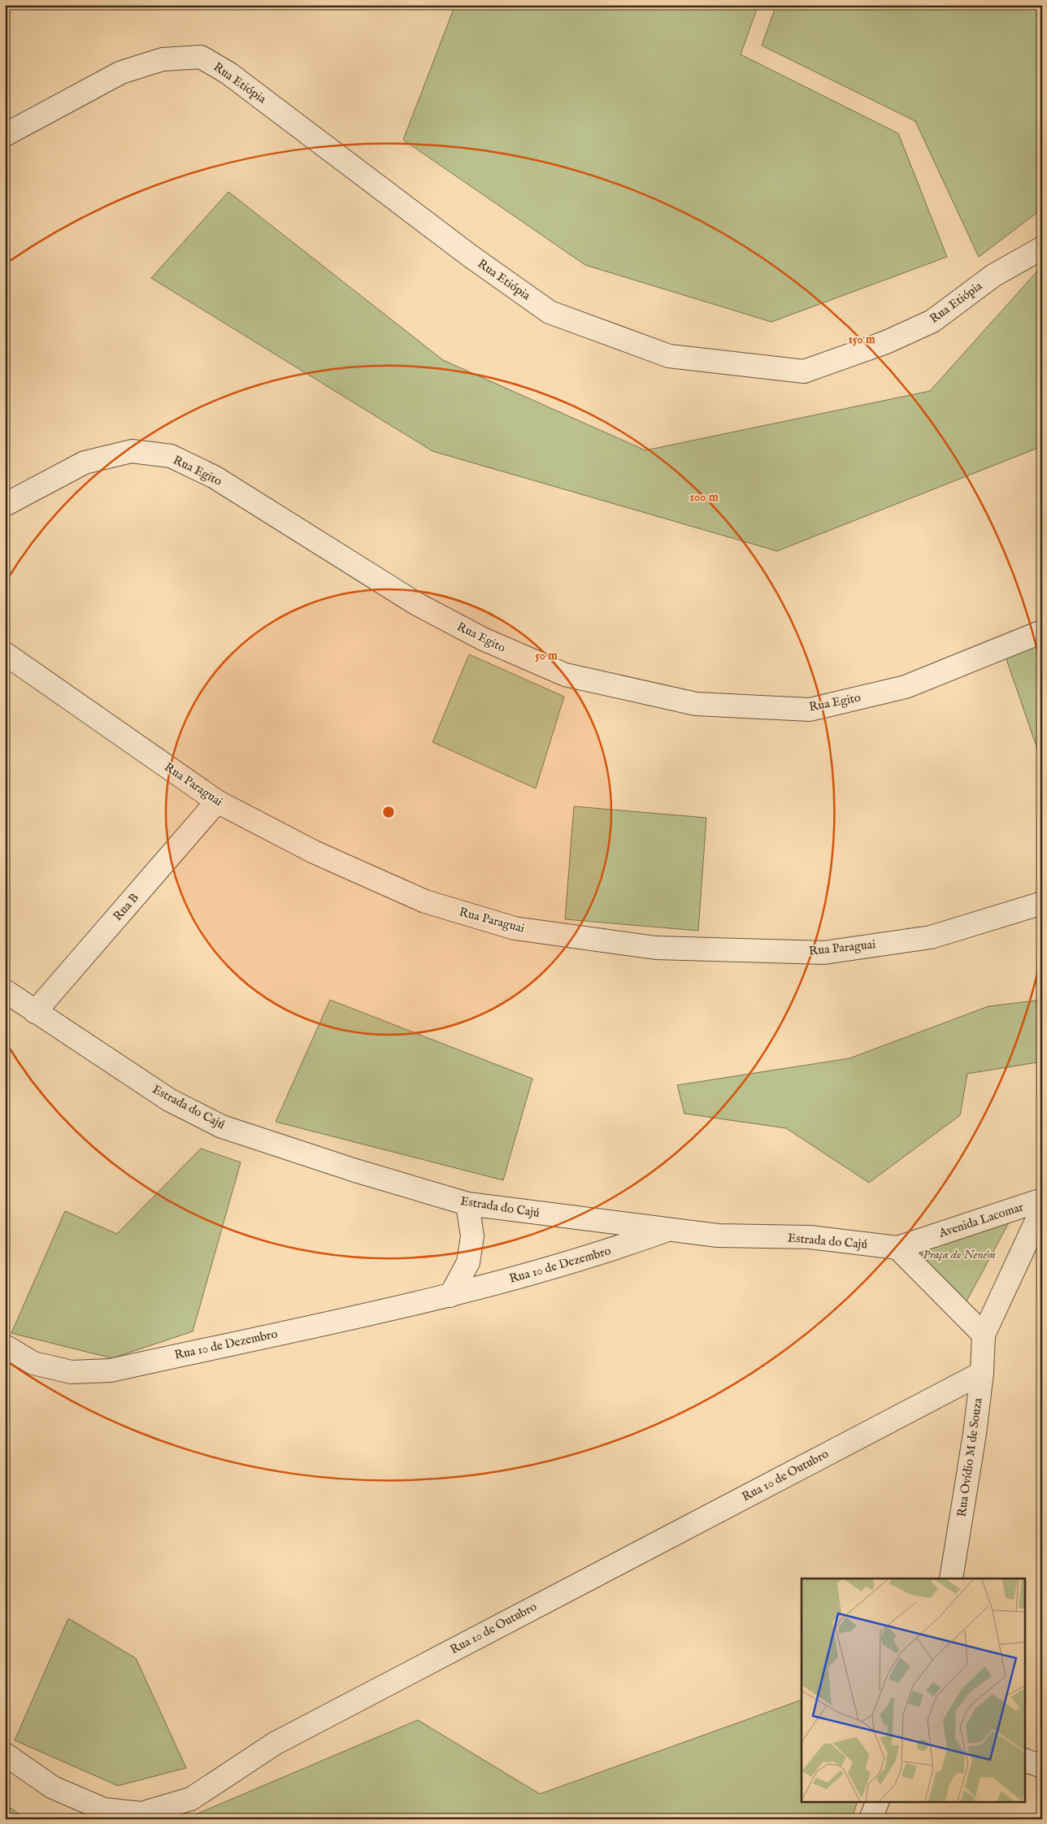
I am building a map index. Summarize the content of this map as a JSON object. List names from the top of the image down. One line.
{"streets":{"street":["Rua Etiópia","Rua Egito","Rua Paraguai","Rua B","Estrada do Cajú","Avenida Lacomar","Rua 10 de Dezembro","Rua Ovídio M de Souza","Rua 10 de Outubro"]},"crossings":[["Rua Paraguai","Rua B"],["Rua B","Estrada do Cajú"],["Estrada do Cajú","Avenida Lacomar"],["Estrada do Cajú","Rua 10 de Dezembro"],["Avenida Lacomar","Rua Ovídio M de Souza"],["Rua Ovídio M de Souza","Rua 10 de Outubro"]],"parks":["Praça do Neném"],"rings":["150 m","100 m","50 m"]}
